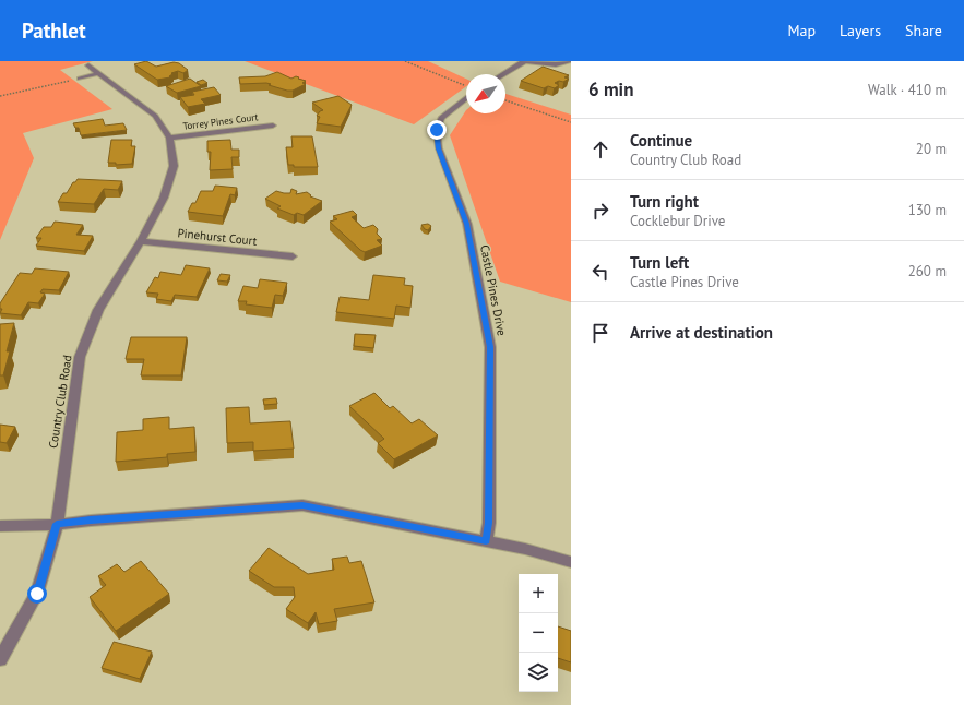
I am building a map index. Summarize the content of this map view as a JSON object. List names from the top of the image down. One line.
{"streets":{"street":["Torrey Pines Court","Pinehurst Court","Castle Pines Drive","Country Club Road"]},"crossings":[["Torrey Pines Court","Country Club Road"],["Pinehurst Court","Country Club Road"]],"north":"bottom left","page":{"header":"Pathlet","nav":["Map","Layers","Share"],"heading":["6 min","Walk · 410 m"],"list":[["Continue","Country Club Road","20 m"],["Turn right","Cocklebur Drive","130 m"],["Turn left","Castle Pines Drive","260 m"],"Arrive at destination"],"map_buttons":["+","−"]}}
